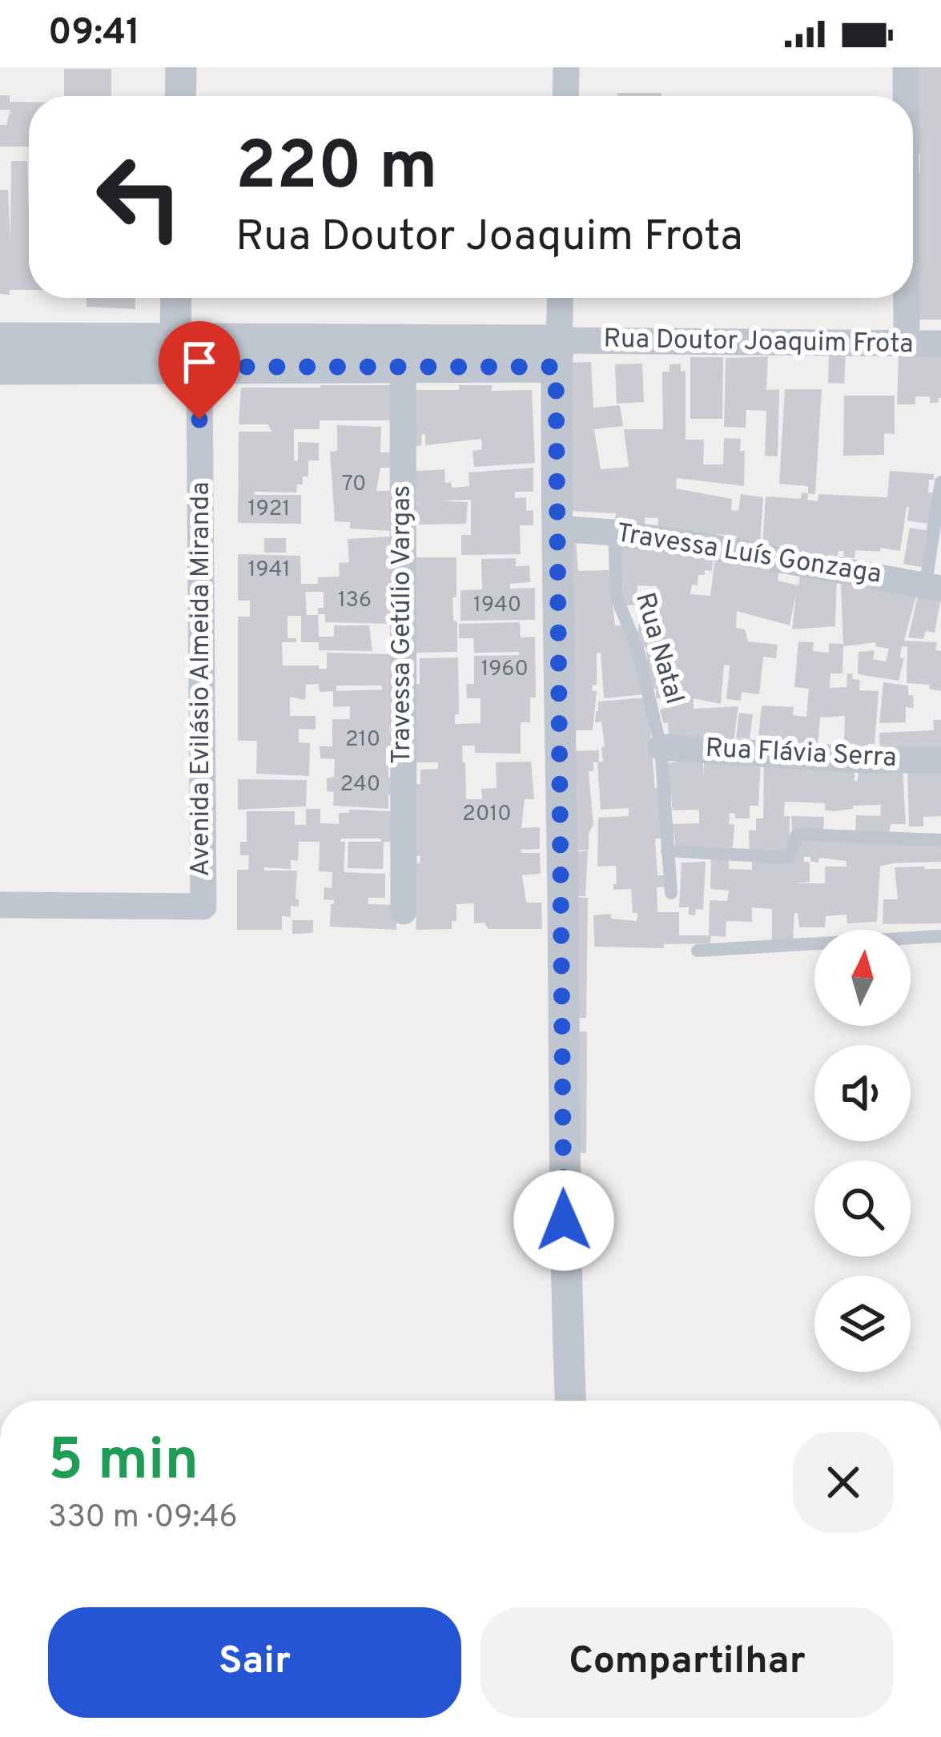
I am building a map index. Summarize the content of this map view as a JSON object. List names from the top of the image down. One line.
{"streets":{"street":["Rua Doutor Joaquim Frota","Travessa Luís Gonzaga","Travessa Getúlio Vargas","Avenida Evilásio Almeida Miranda","Rua Flávia Serra"],"lane":["Rua Natal"]},"crossings":[["Rua Doutor Joaquim Frota","Travessa Getúlio Vargas"],["Rua Doutor Joaquim Frota","Avenida Evilásio Almeida Miranda"],["Travessa Luís Gonzaga","Rua Natal"],["Rua Natal","Rua Flávia Serra"]],"house_numbers":["70","1921","1941","136","1940","1960","210","240","2010"],"north":"top","page":{"status":"09:41","turn":["220 m","Rua Doutor Joaquim Frota"],"heading":["5 min","330 m · 09:46"],"buttons":["Sair","Compartilhar"]}}
